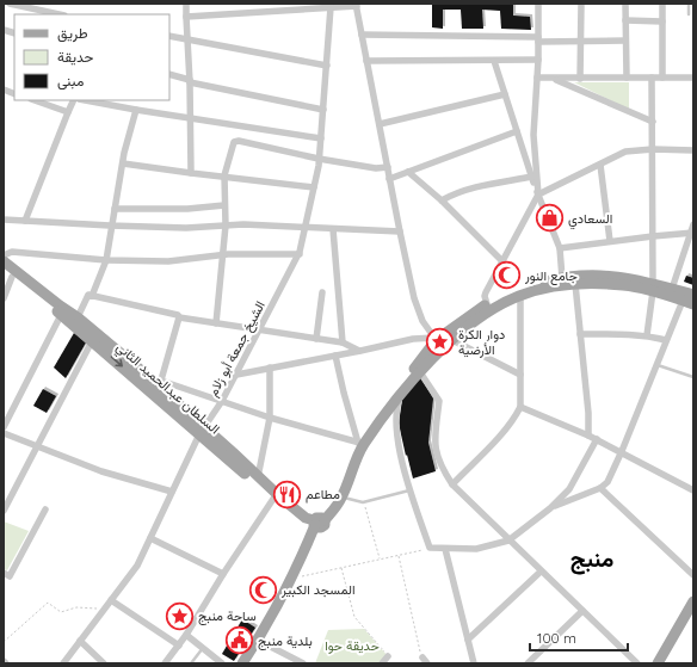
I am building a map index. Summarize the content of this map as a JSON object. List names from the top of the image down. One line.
{"streets":{"main road":["السلطان عبدالحميد الثاني"],"street":["الشيخ جمعة أبو زلام"]},"crossings":[["الشيخ جمعة أبو زلام","السلطان عبدالحميد الثاني"]],"districts":["منبج"],"parks":["حديقة حوا"],"places":{"shop":["السعادي"],"mosque":["جامع النور","المسجد الكبير"],"place":["دوار الكرة الأرضية","ساحة منبج"],"restaurant":["مطاعم"],"public building":["بلدية منبج"]},"legend":["طريق","حديقة","مبنى"],"scale_bar":"100 m"}
